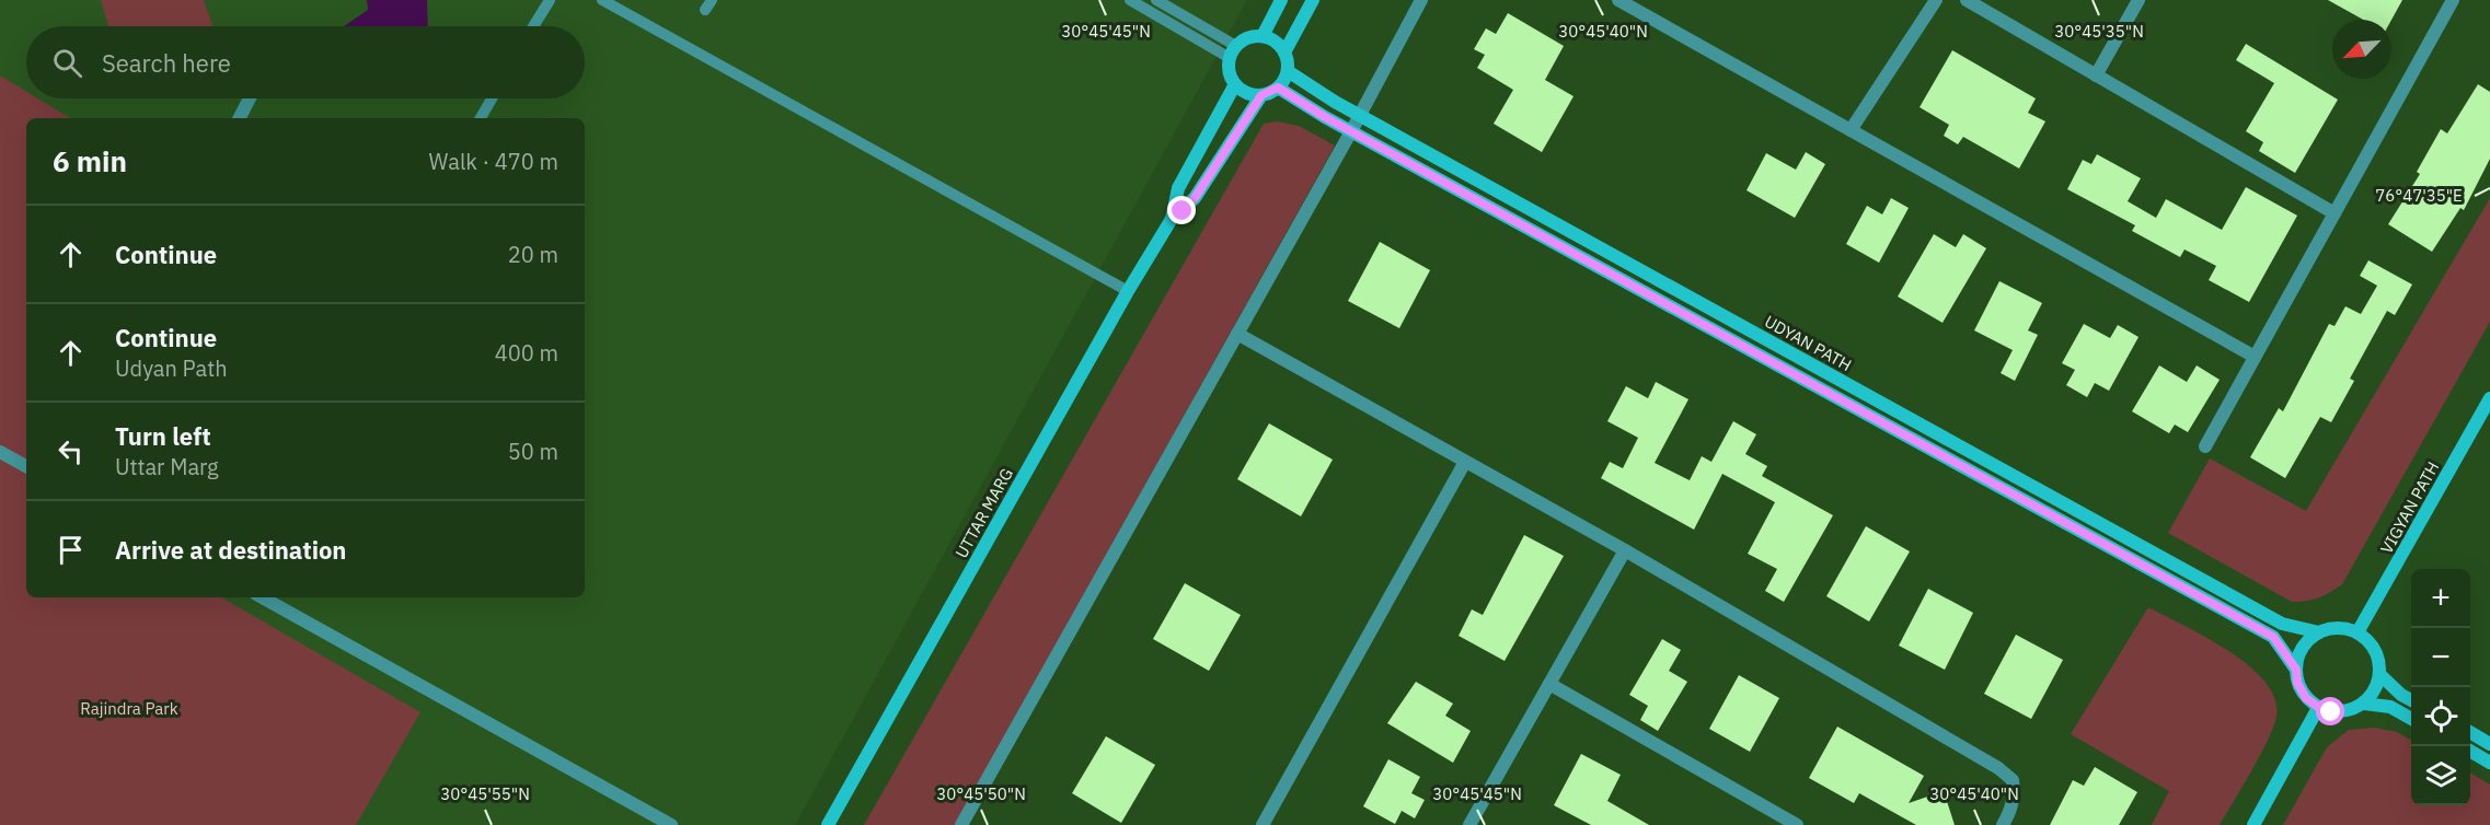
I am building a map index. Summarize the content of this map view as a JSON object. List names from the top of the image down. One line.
{"streets":{"main road":["UDYAN PATH","VIGYAN PATH","UTTAR MARG"]},"crossings":[["UDYAN PATH","VIGYAN PATH"],["UDYAN PATH","UTTAR MARG"]],"parks":["Rajindra Park"],"north":"bottom left","page":{"search":"Search here","heading":["6 min","Walk · 470 m"],"list":[["Continue","20 m"],["Continue","Udyan Path","400 m"],["Turn left","Uttar Marg","50 m"],"Arrive at destination"],"map_buttons":["+","−"]},"coordinates":["30°45'45\"N","30°45'40\"N","30°45'35\"N","76°47'35\"E","30°45'55\"N","30°45'50\"N"]}
